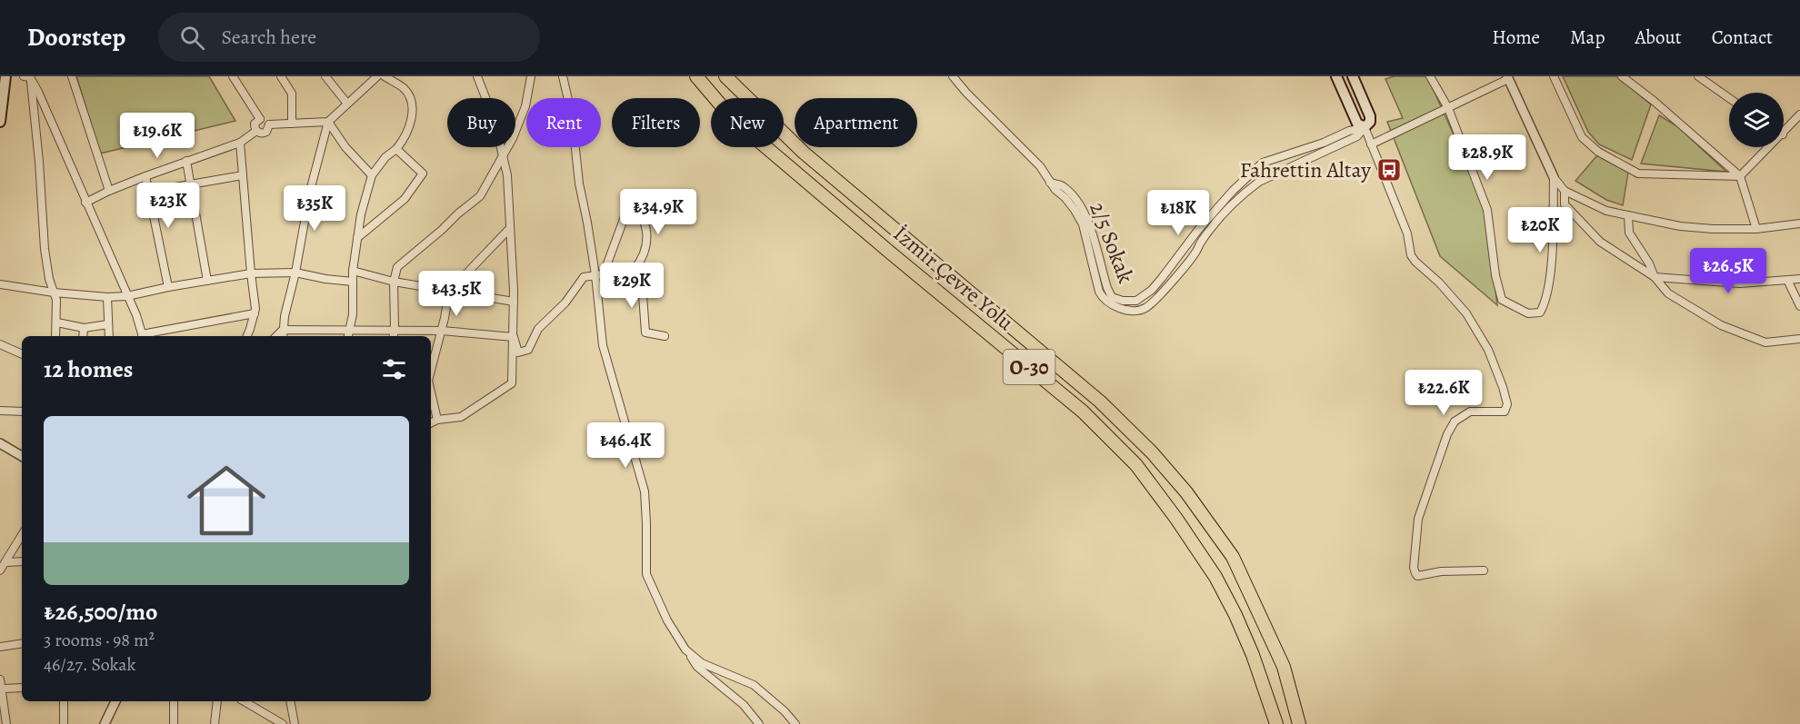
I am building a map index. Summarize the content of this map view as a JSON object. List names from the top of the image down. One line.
{"streets":{"highway":["İzmir Çevre Yolu","O-30"],"street":["2/5 Sokak"]},"places":{"bus stop":["Fahrettin Altay"]},"page":{"header":"Doorstep","search":"Search here","nav":["Home","Map","About","Contact"],"chip":["Buy","Rent","Filters","New","Apartment"],"price":["₺19.6K","₺28.9K","₺23K","₺35K","₺34.9K","₺18K","₺20K","₺26.5K","₺29K","₺43.5K","₺22.6K","₺46.4K"],"heading":"12 homes","list":[{"name":"₺26,500/mo","note":"3 rooms · 98 m² · 46/27. Sokak"}]}}
